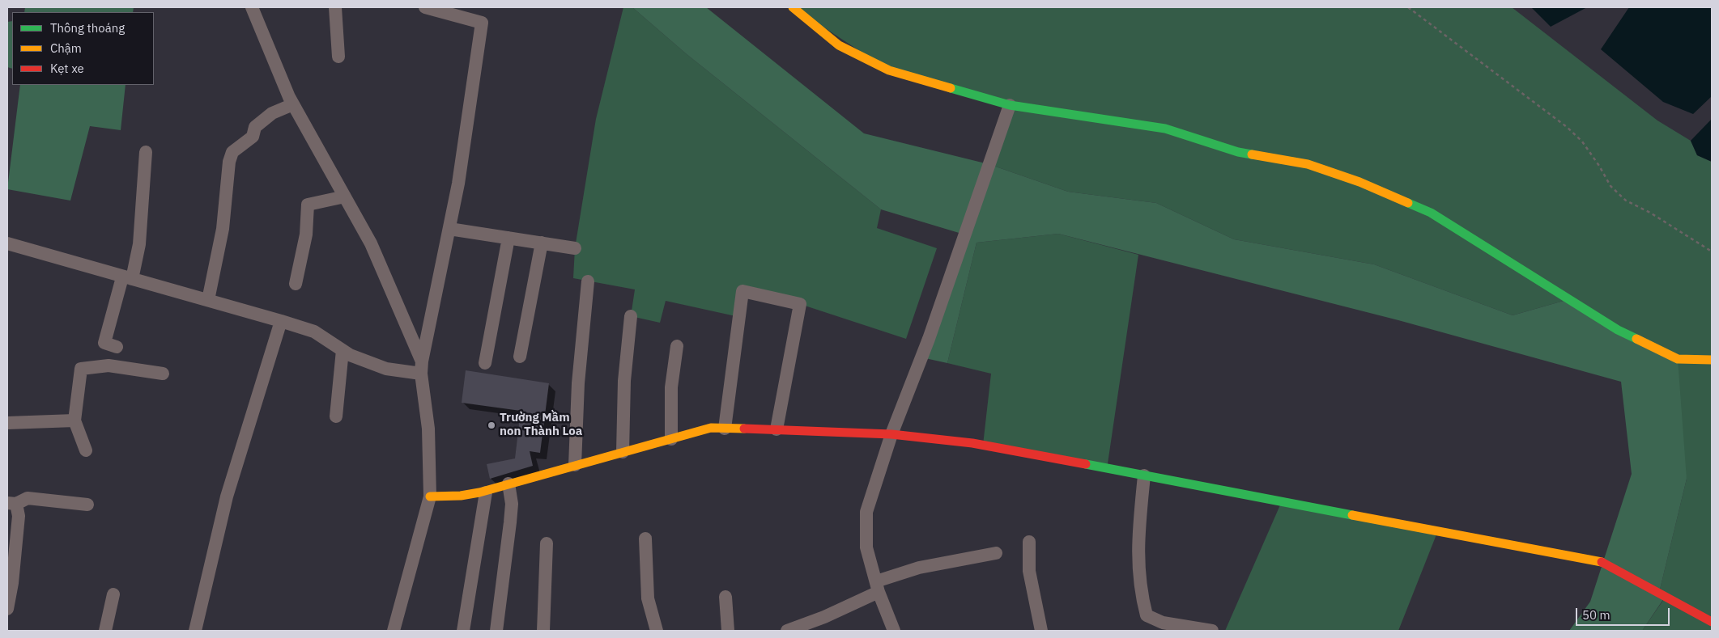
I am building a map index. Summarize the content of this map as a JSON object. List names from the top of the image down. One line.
{"places":["Trường Mầm non Thành Loa"],"legend":["Thông thoáng","Chậm","Kẹt xe"],"scale_bar":"50 m"}
